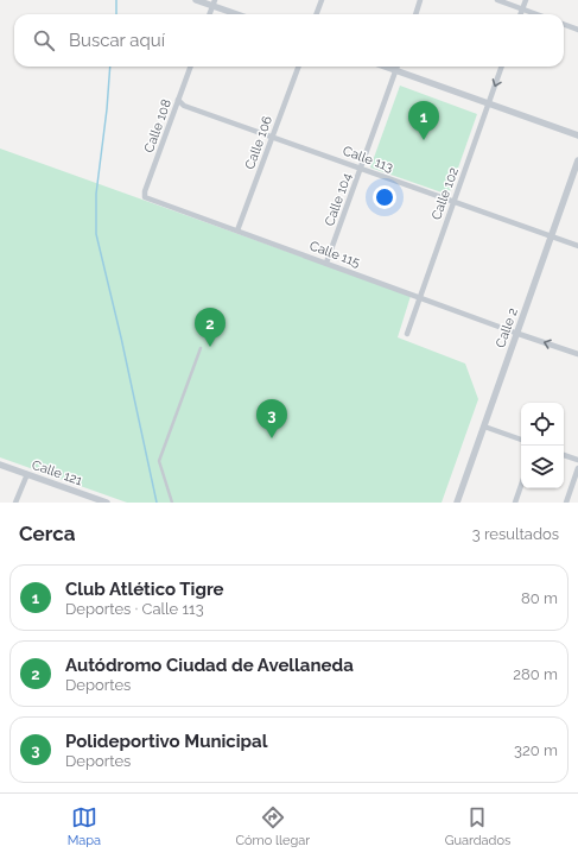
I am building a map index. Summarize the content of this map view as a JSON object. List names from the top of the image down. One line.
{"streets":{"street":["Calle 108","Calle 106","Calle 113","Calle 102","Calle 104","Calle 115","Calle 2","Calle 121"]},"crossings":[["Calle 108","Calle 113"],["Calle 108","Calle 115"],["Calle 106","Calle 113"],["Calle 106","Calle 115"],["Calle 113","Calle 102"],["Calle 113","Calle 104"],["Calle 113","Calle 2"],["Calle 102","Calle 115"],["Calle 104","Calle 115"],["Calle 115","Calle 2"]],"page":{"search":"Buscar aquí","pins":["1","2","3"],"heading":["Cerca","3 resultados"],"list":[{"mark":"1","name":"Club Atlético Tigre","note":"Deportes · Calle 113","value":"80 m"},{"mark":"2","name":"Autódromo Ciudad de Avellaneda","note":"Deportes","value":"280 m"},{"mark":"3","name":"Polideportivo Municipal","note":"Deportes","value":"320 m"}],"nav":["Mapa","Cómo llegar","Guardados"]}}
